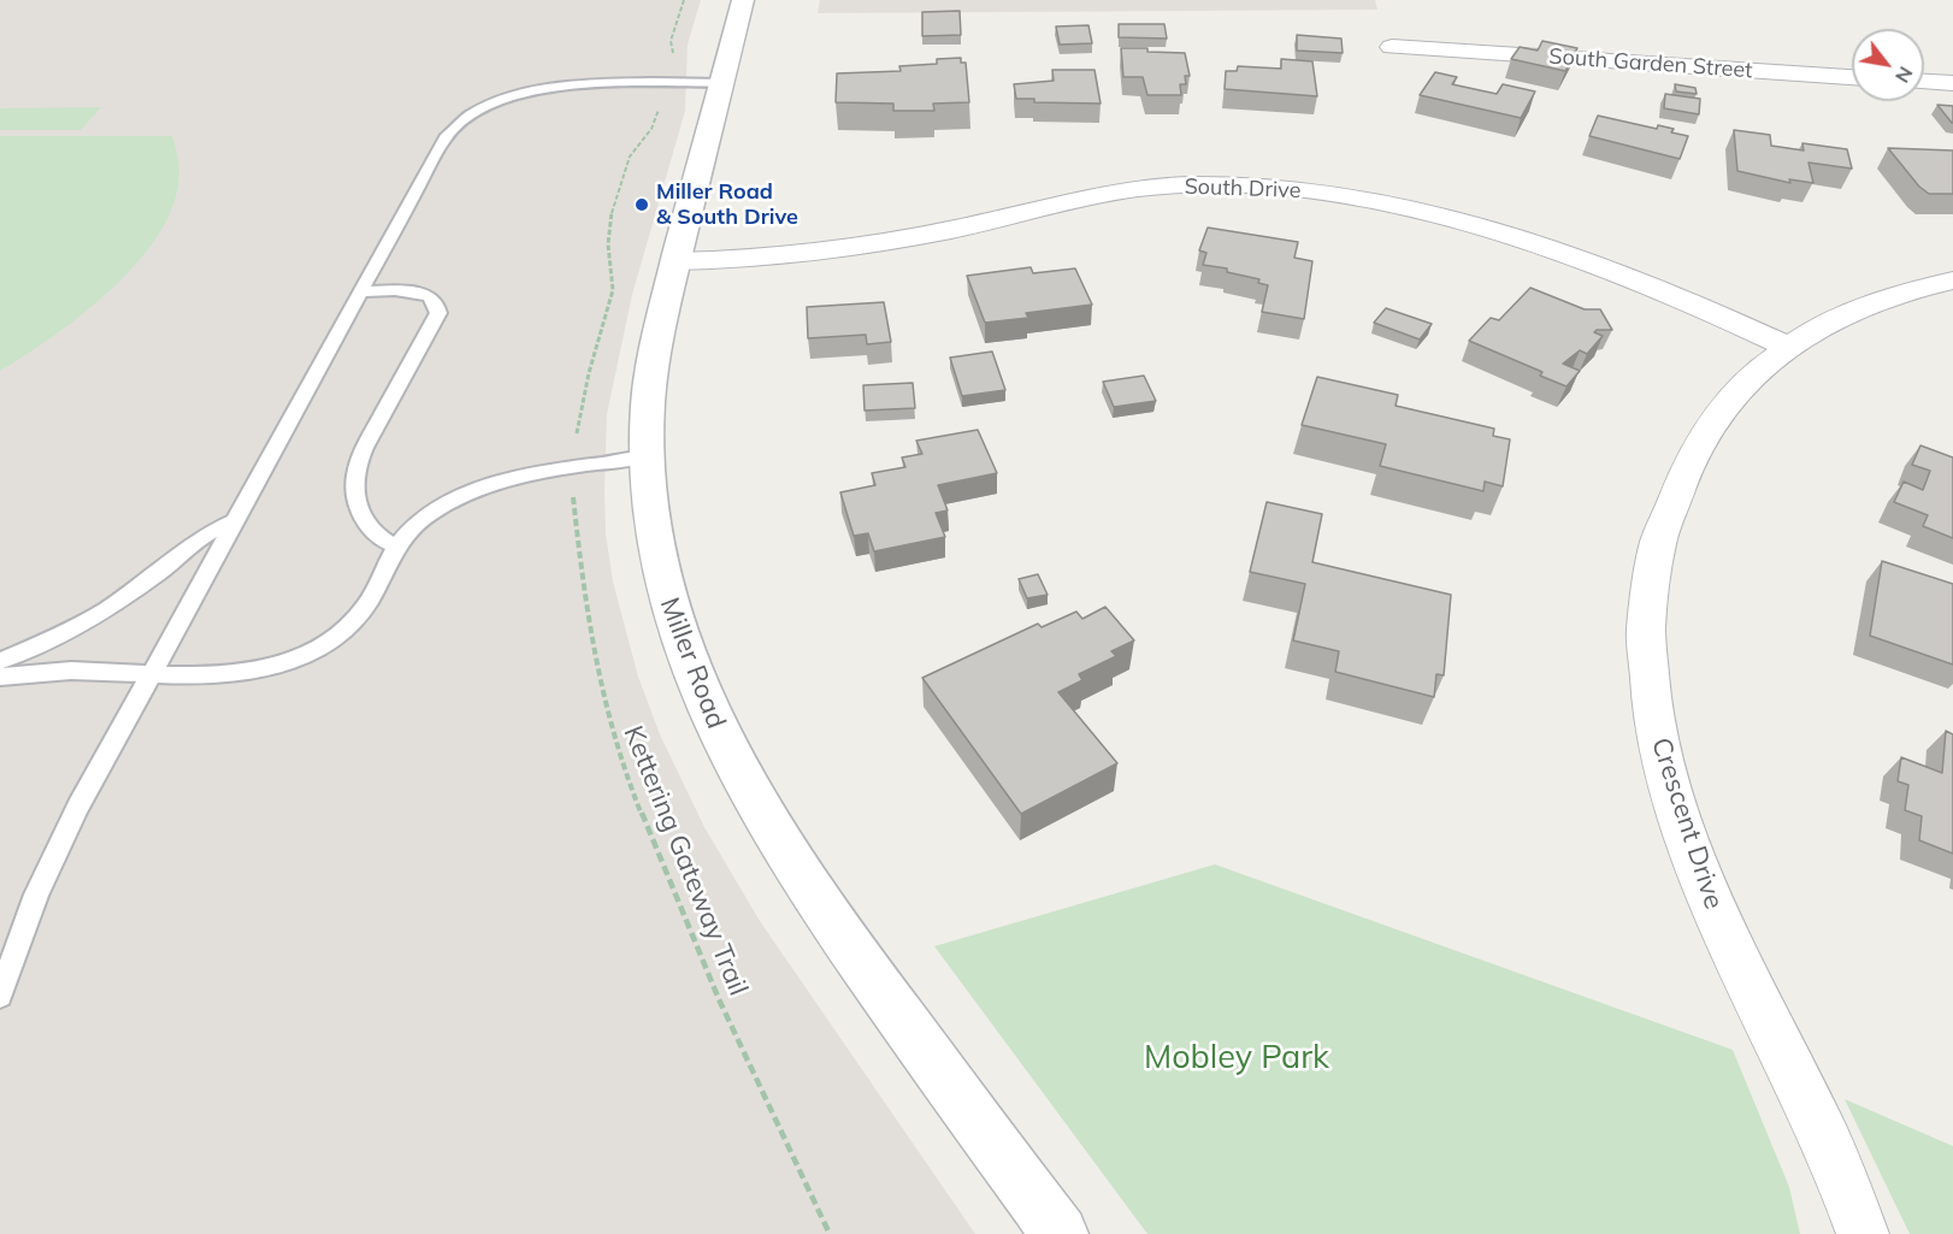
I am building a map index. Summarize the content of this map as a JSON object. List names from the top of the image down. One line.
{"streets":{"main road":["Miller Road"],"street":["South Garden Street","South Drive","Crescent Drive"],"path":["Kettering Gateway Trail"]},"crossings":[["South Drive","Miller Road"],["South Drive","Crescent Drive"]],"parks":["Mobley Park"],"places":["Miller Road & South Drive"],"north":"bottom right"}
